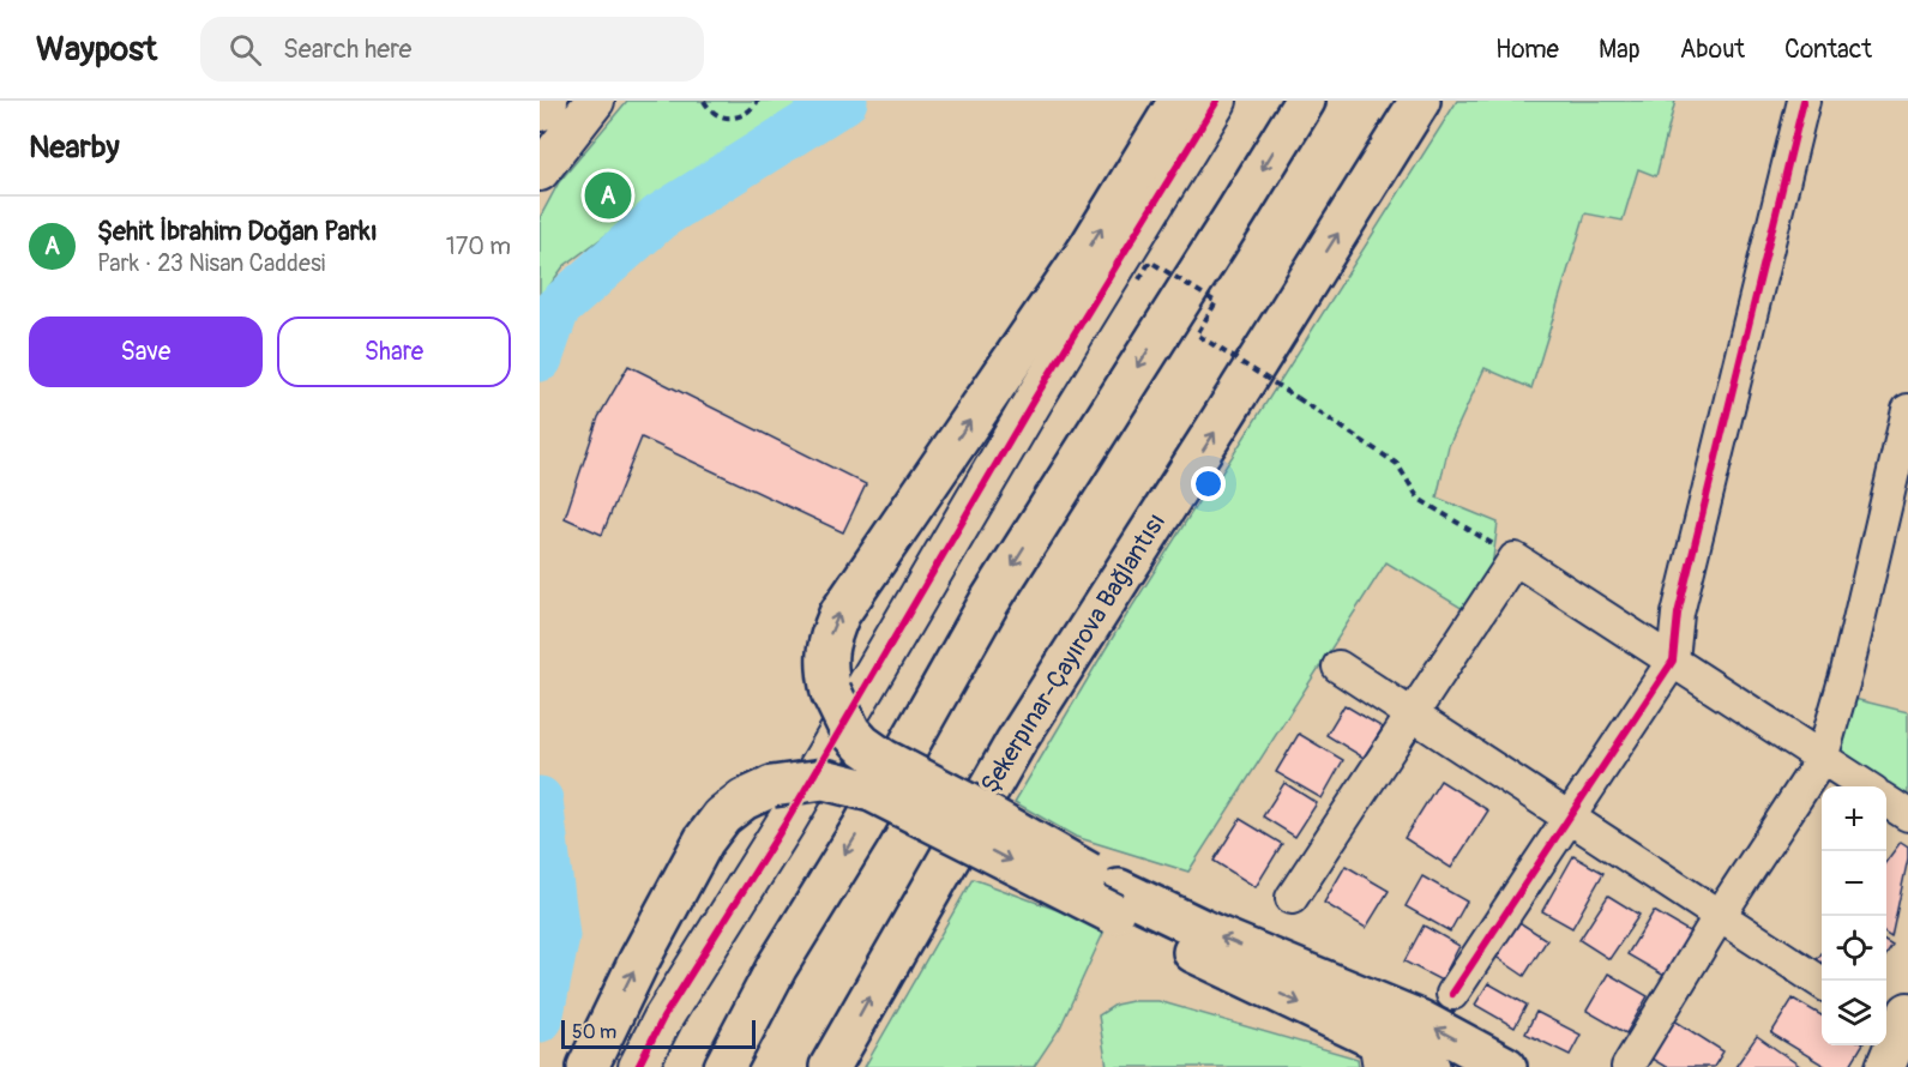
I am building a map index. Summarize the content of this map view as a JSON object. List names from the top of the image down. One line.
{"streets":{"main road":["Şekerpınar-Çayırova Bağlantısı"]},"scale_bar":"50 m","page":{"header":"Waypost","search":"Search here","nav":["Home","Map","About","Contact"],"heading":"Nearby","pins":"A","list":[{"mark":"A","name":"Şehit İbrahim Doğan Parkı","note":"Park · 23 Nisan Caddesi","value":"170 m"}],"buttons":["Save","Share"],"map_buttons":["+","−"],"scale":"50 m"}}
